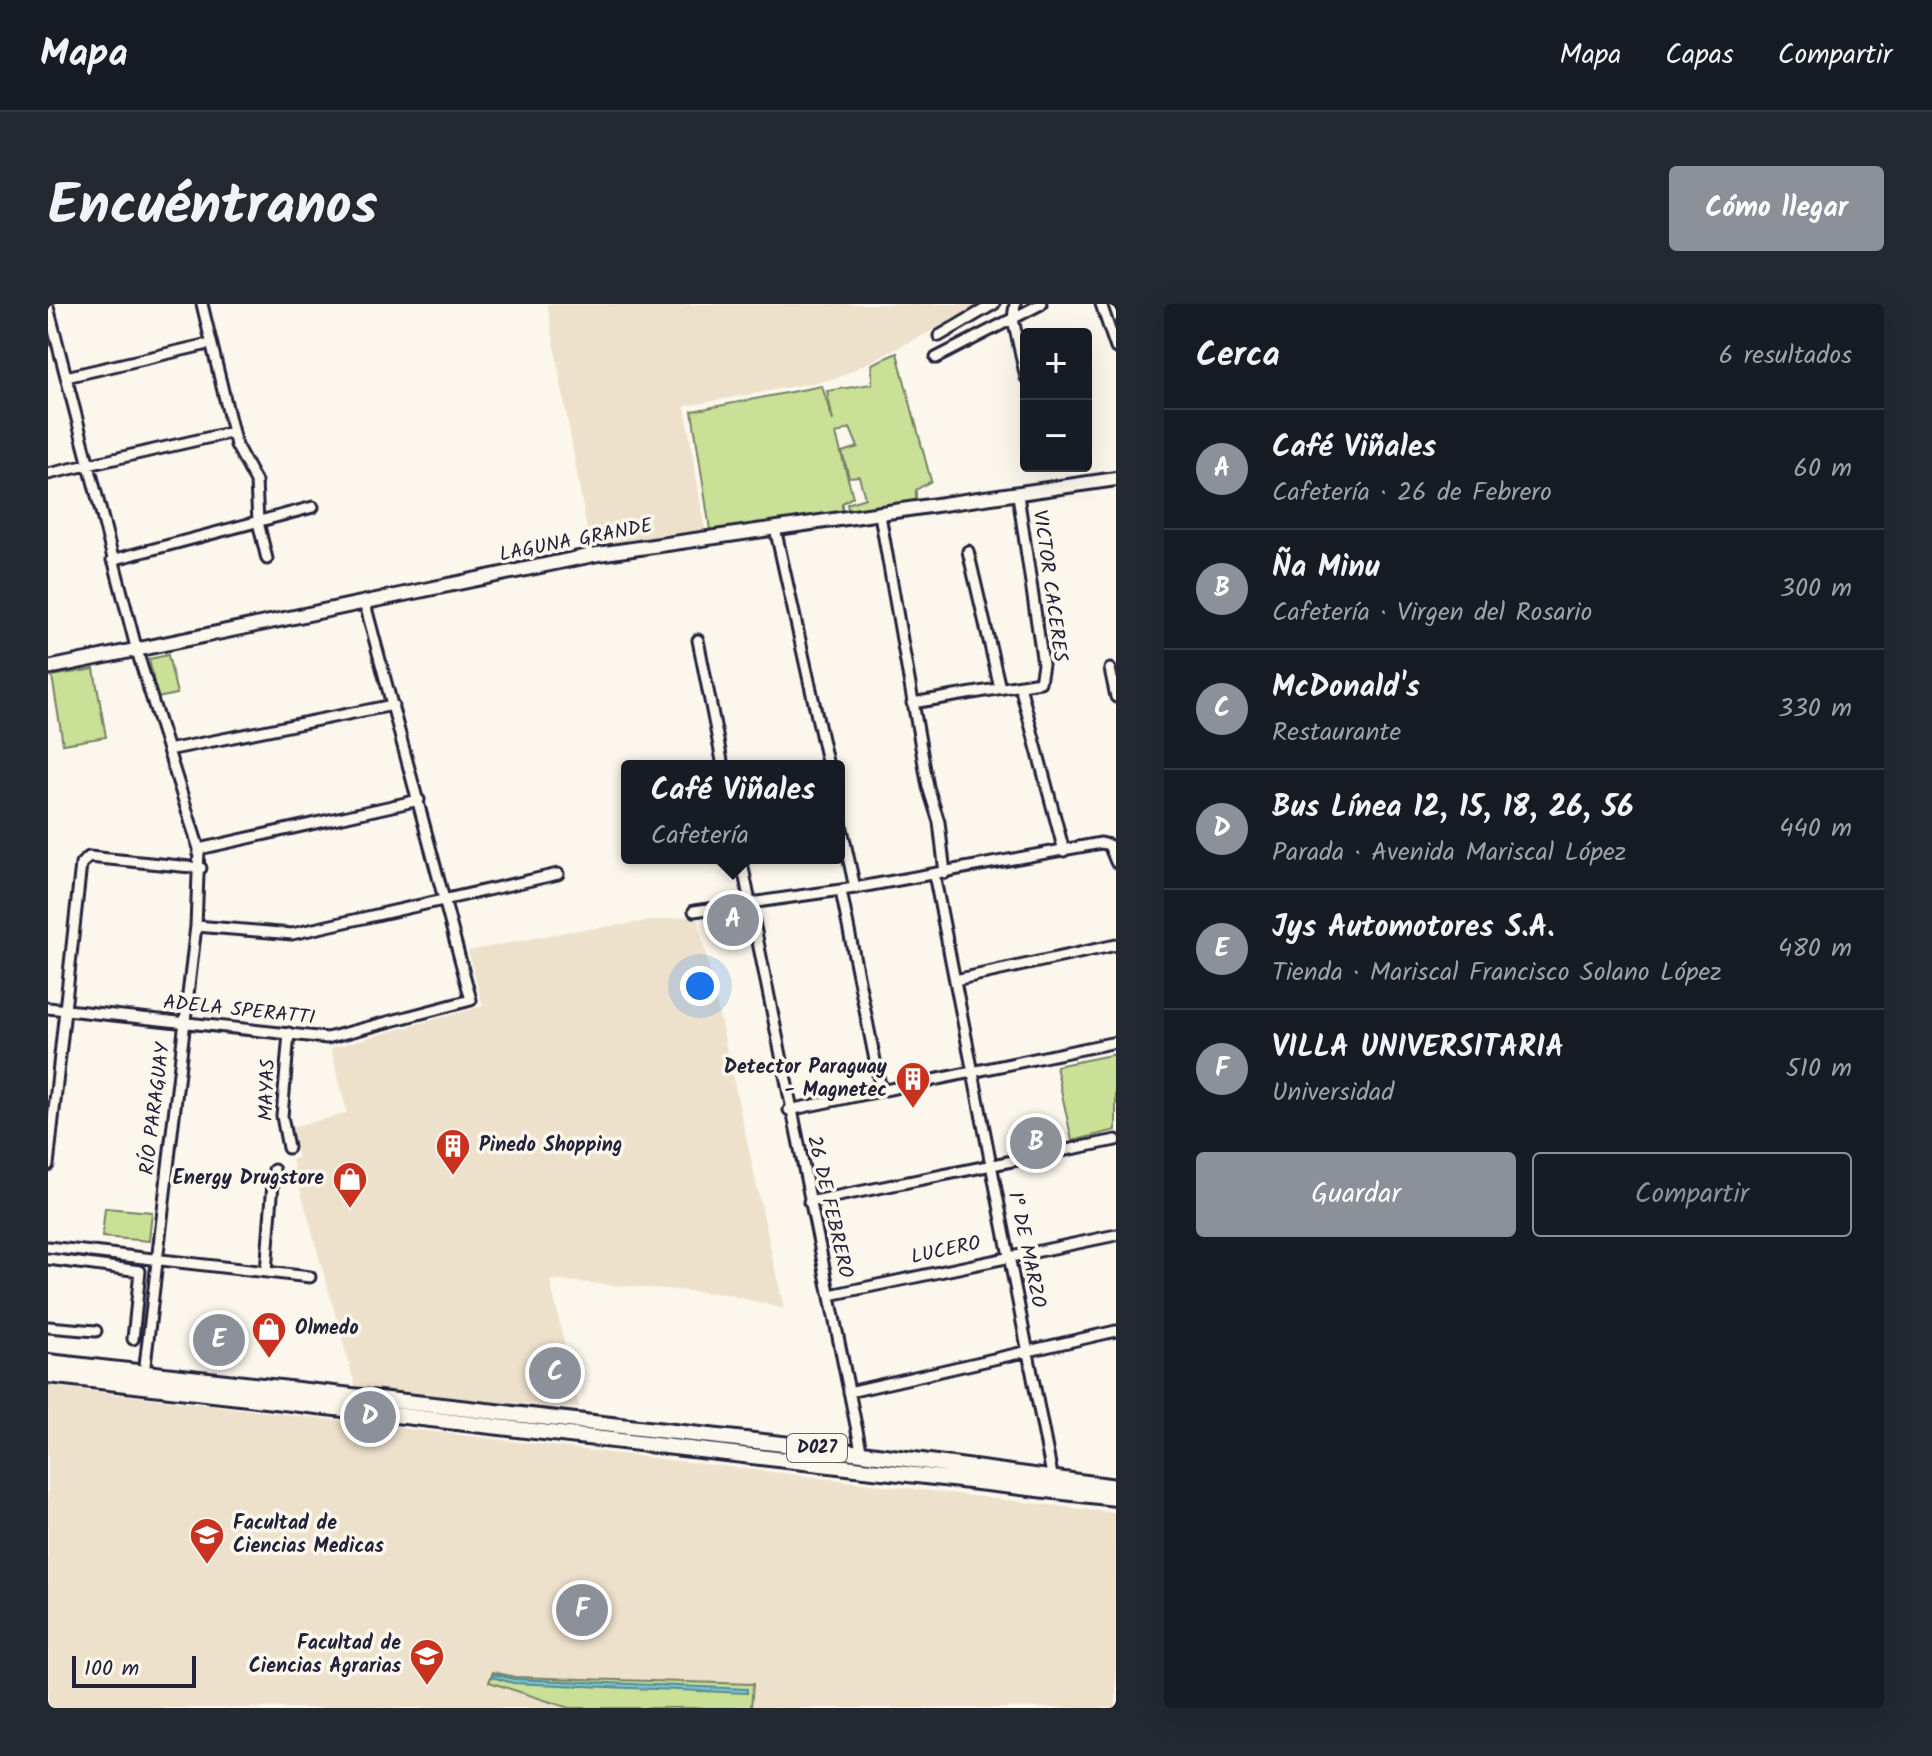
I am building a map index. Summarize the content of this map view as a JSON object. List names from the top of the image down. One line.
{"streets":{"highway":["D027"],"main road":["LAGUNA GRANDE"],"street":["VICTOR CACERES","ADELA SPERATTI","MAYAS","RÍO PARAGUAY","26 DE FEBRERO","1° DE MARZO","LUCERO"]},"crossings":[["LAGUNA GRANDE","VICTOR CACERES"],["LAGUNA GRANDE","RÍO PARAGUAY"],["LAGUNA GRANDE","1° DE MARZO"],["ADELA SPERATTI","MAYAS"],["ADELA SPERATTI","RÍO PARAGUAY"],["RÍO PARAGUAY","D027"],["26 DE FEBRERO","LUCERO"],["26 DE FEBRERO","D027"],["1° DE MARZO","LUCERO"],["1° DE MARZO","D027"]],"places":{"building":["Detector Paraguay - Magnetec","Pinedo Shopping"],"shop":["Energy Drugstore","Olmedo"],"school or university":["Facultad de Ciencias Medicas","Facultad de Ciencias Agrarias"]},"scale_bar":"100 m","page":{"header":"Mapa","nav":["Mapa","Capas","Compartir"],"title":"Encuéntranos","buttons":["Cómo llegar",["Guardar","Compartir"]],"heading":["Cerca","6 resultados"],"map_buttons":["+","−"],"list":[{"mark":"A","name":"Café Viñales","note":"Cafetería · 26 de Febrero","value":"60 m"},{"mark":"B","name":"Ña Minu","note":"Cafetería · Virgen del Rosario","value":"300 m"},{"mark":"C","name":"McDonald's","note":"Restaurante","value":"330 m"},{"mark":"D","name":"Bus Línea 12, 15, 18, 26, 56","note":"Parada · Avenida Mariscal López","value":"440 m"},{"mark":"E","name":"Jys Automotores S.A.","note":"Tienda · Mariscal Francisco Solano López","value":"480 m"},{"mark":"F","name":"VILLA UNIVERSITARIA","note":"Universidad","value":"510 m"}],"popup":["Café Viñales","Cafetería"],"pins":["A","B","E","C","D","F"],"scale":"100 m"}}
